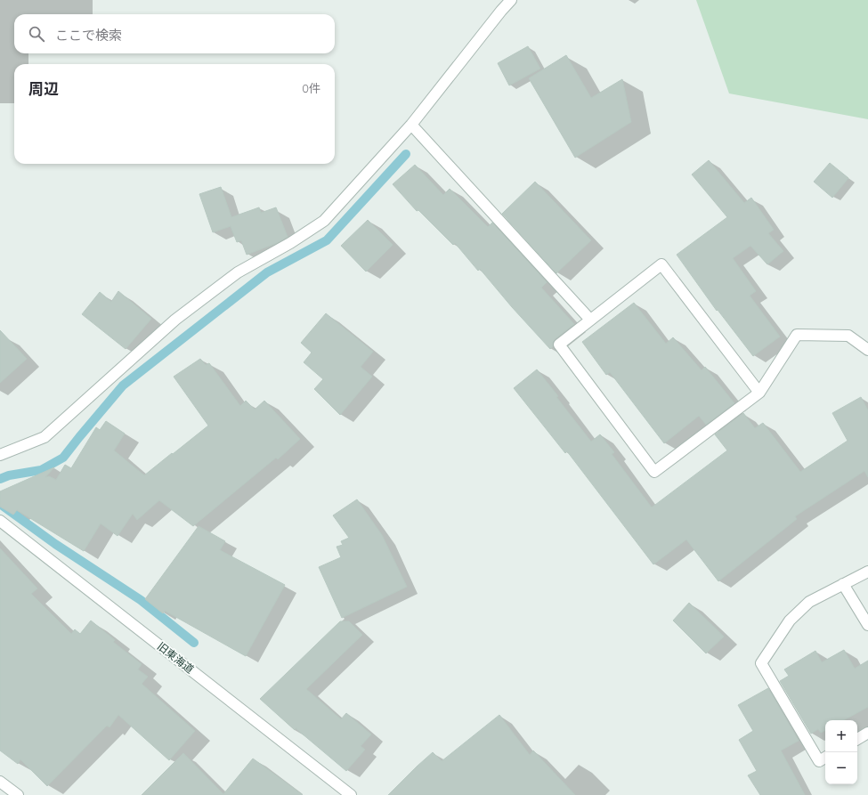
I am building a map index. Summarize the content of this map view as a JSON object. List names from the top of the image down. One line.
{"streets":{"street":["旧東海道"]},"page":{"search":"ここで検索","heading":["周辺","0件"],"map_buttons":["+","−"]}}
